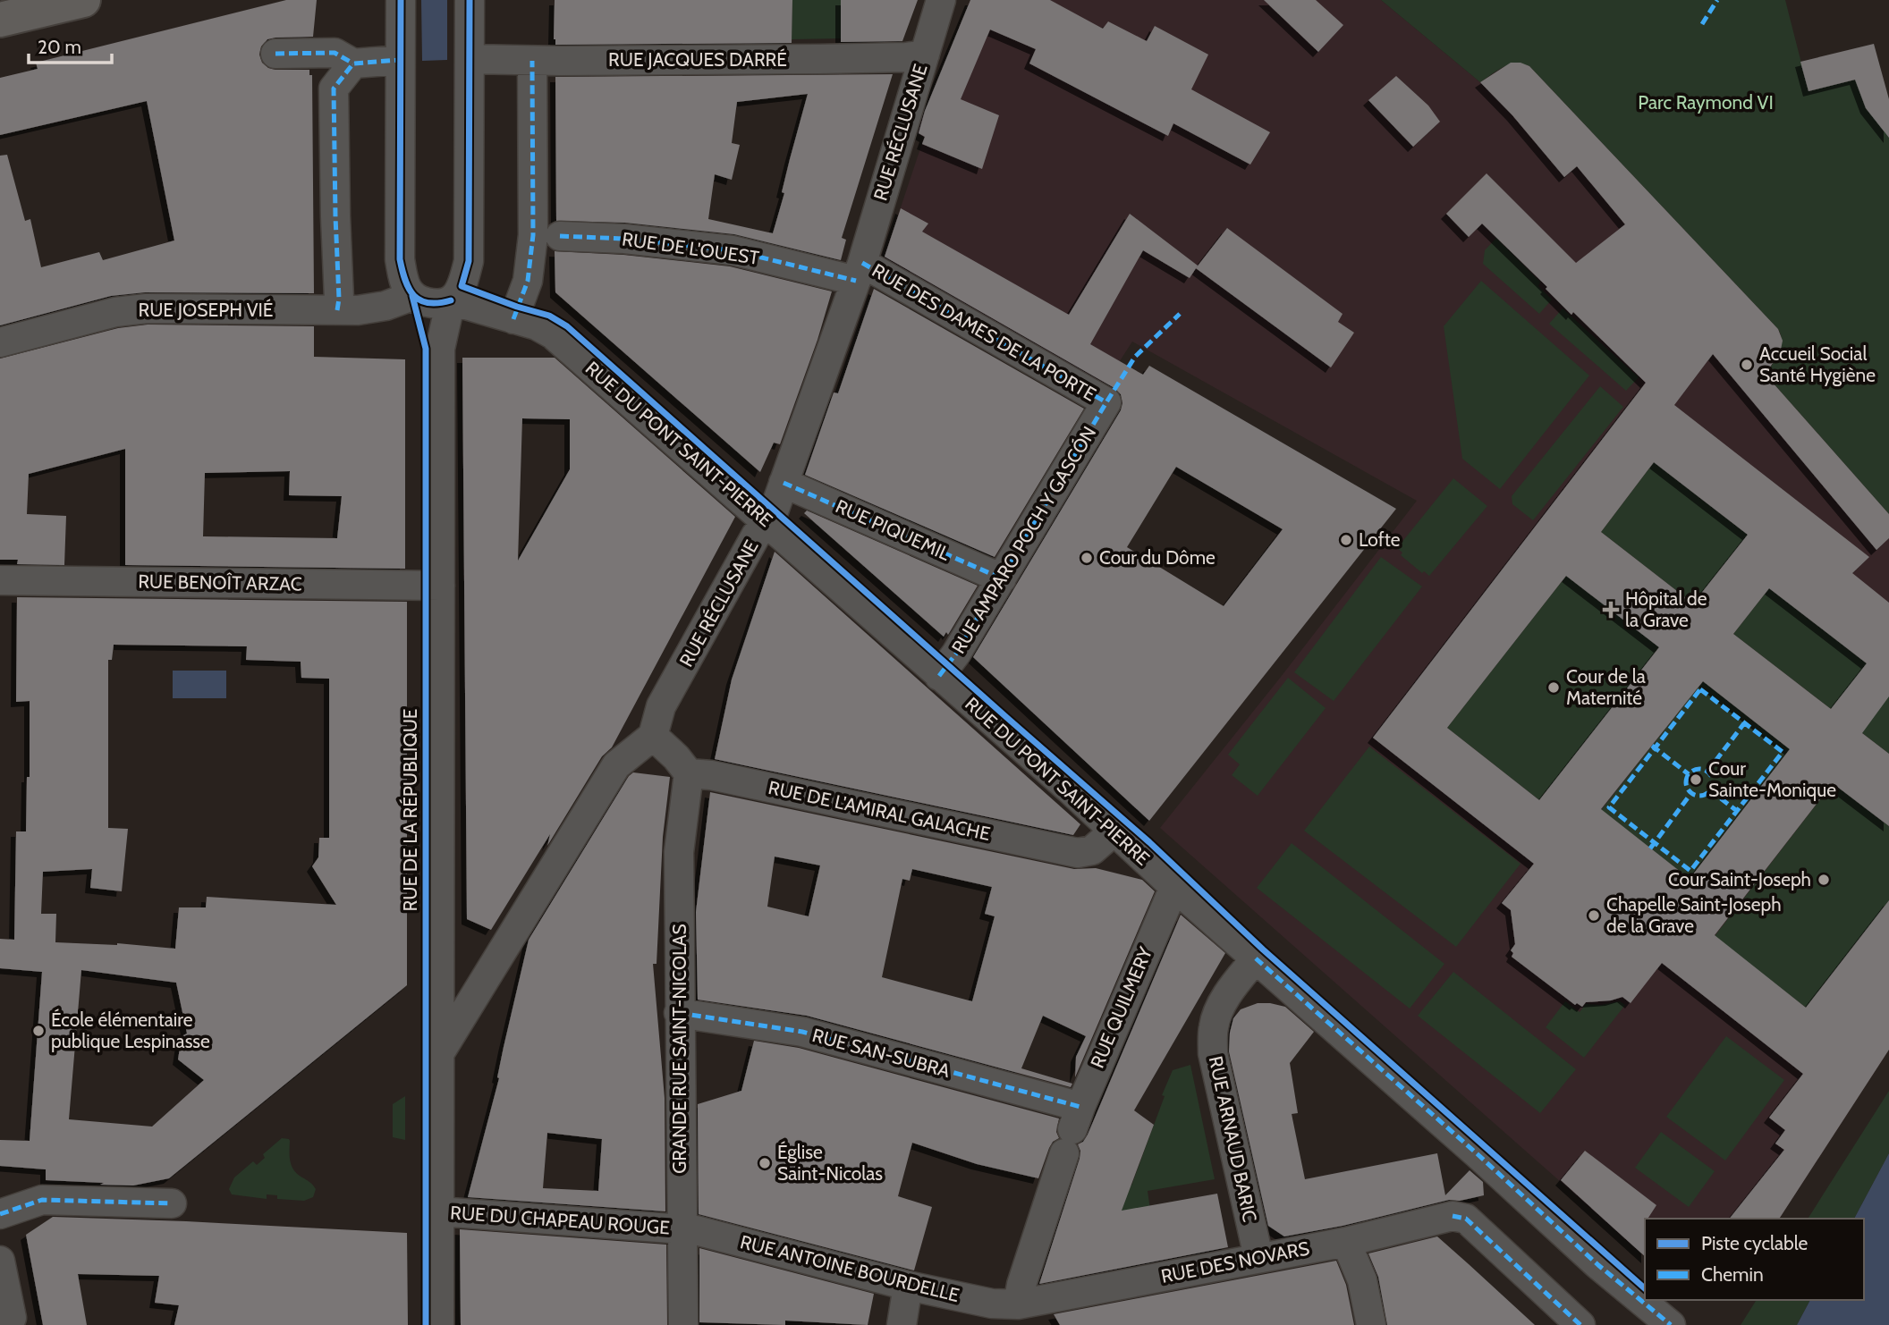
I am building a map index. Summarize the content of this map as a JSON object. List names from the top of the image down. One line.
{"streets":{"street":["RUE JACQUES DARRÉ","RUE RÉCLUSANE","RUE DE L'OUEST","RUE JOSEPH VIÉ","RUE DES DAMES DE LA PORTE","RUE DU PONT SAINT-PIERRE","RUE PIQUEMIL","RUE AMPARO POCH Y GASCÓN","RUE BENOÎT ARZAC","RUE DE LA RÉPUBLIQUE","RUE DE L'AMIRAL GALACHE","RUE QUILMERY","GRANDE RUE SAINT-NICOLAS","RUE SAN-SUBRA","RUE ARNAUD BARIC","RUE DU CHAPEAU ROUGE","RUE DES NOVARS","RUE ANTOINE BOURDELLE"]},"crossings":[["RUE JACQUES DARRÉ","RUE RÉCLUSANE"],["RUE JACQUES DARRÉ","RUE DE LA RÉPUBLIQUE"],["RUE RÉCLUSANE","RUE DE L'OUEST"],["RUE RÉCLUSANE","RUE DES DAMES DE LA PORTE"],["RUE RÉCLUSANE","RUE DU PONT SAINT-PIERRE"],["RUE RÉCLUSANE","RUE PIQUEMIL"],["RUE DE L'OUEST","RUE DES DAMES DE LA PORTE"],["RUE JOSEPH VIÉ","RUE DU PONT SAINT-PIERRE"],["RUE DES DAMES DE LA PORTE","RUE AMPARO POCH Y GASCÓN"],["RUE DU PONT SAINT-PIERRE","RUE AMPARO POCH Y GASCÓN"],["RUE DU PONT SAINT-PIERRE","RUE DE LA RÉPUBLIQUE"],["RUE DU PONT SAINT-PIERRE","RUE DE L'AMIRAL GALACHE"],["RUE DU PONT SAINT-PIERRE","RUE QUILMERY"],["RUE DU PONT SAINT-PIERRE","RUE ARNAUD BARIC"],["RUE PIQUEMIL","RUE AMPARO POCH Y GASCÓN"],["RUE BENOÎT ARZAC","RUE DE LA RÉPUBLIQUE"],["RUE DE LA RÉPUBLIQUE","RUE DU CHAPEAU ROUGE"],["RUE DE L'AMIRAL GALACHE","GRANDE RUE SAINT-NICOLAS"],["RUE QUILMERY","RUE SAN-SUBRA"],["RUE QUILMERY","RUE DES NOVARS"],["RUE QUILMERY","RUE ANTOINE BOURDELLE"],["GRANDE RUE SAINT-NICOLAS","RUE SAN-SUBRA"],["GRANDE RUE SAINT-NICOLAS","RUE DU CHAPEAU ROUGE"],["GRANDE RUE SAINT-NICOLAS","RUE ANTOINE BOURDELLE"],["RUE ARNAUD BARIC","RUE DES NOVARS"],["RUE DU CHAPEAU ROUGE","RUE ANTOINE BOURDELLE"],["RUE DES NOVARS","RUE ANTOINE BOURDELLE"]],"parks":["Parc Raymond VI"],"places":{"other":["Accueil Social Santé Hygiène","Lofte","Cour du Dôme","Cour de la Maternité","Cour Sainte-Monique","Cour Saint-Joseph","Chapelle Saint-Joseph de la Grave","École élémentaire publique Lespinasse","Église Saint-Nicolas"],"health":["Hôpital de la Grave"]},"legend":["Piste cyclable","Chemin"],"scale_bar":"20 m"}
